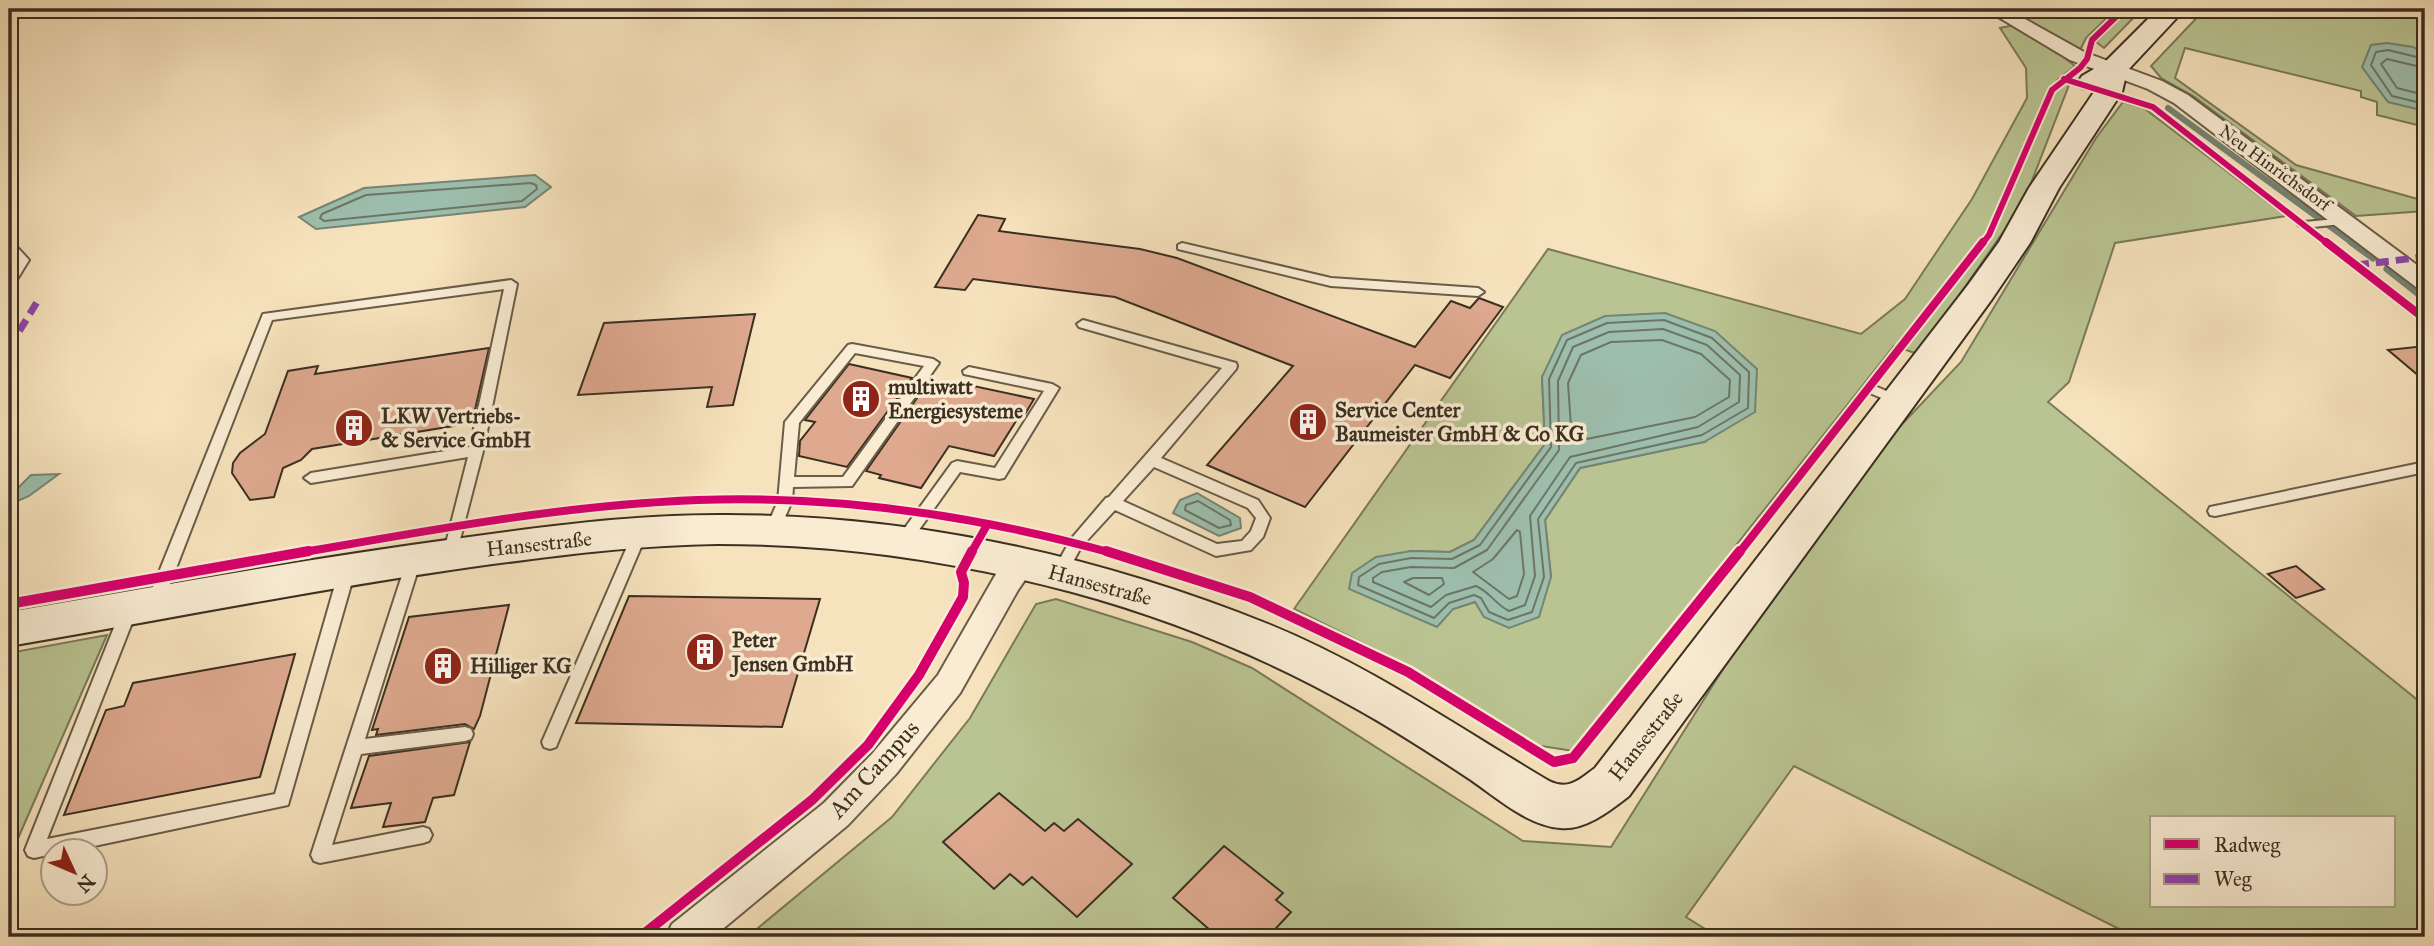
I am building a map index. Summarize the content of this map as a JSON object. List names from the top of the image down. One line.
{"streets":{"street":["Neu Hinrichsdorf","Hansestraße","Am Campus"]},"crossings":[["Neu Hinrichsdorf","Hansestraße"],["Hansestraße","Am Campus"]],"places":{"building":["multiwatt Energiesysteme","Service Center Baumeister GmbH & Co KG","LKW Vertriebs- & Service GmbH","Peter Jensen GmbH","Hilliger KG"]},"legend":["Radweg","Weg"],"north":"bottom right"}
